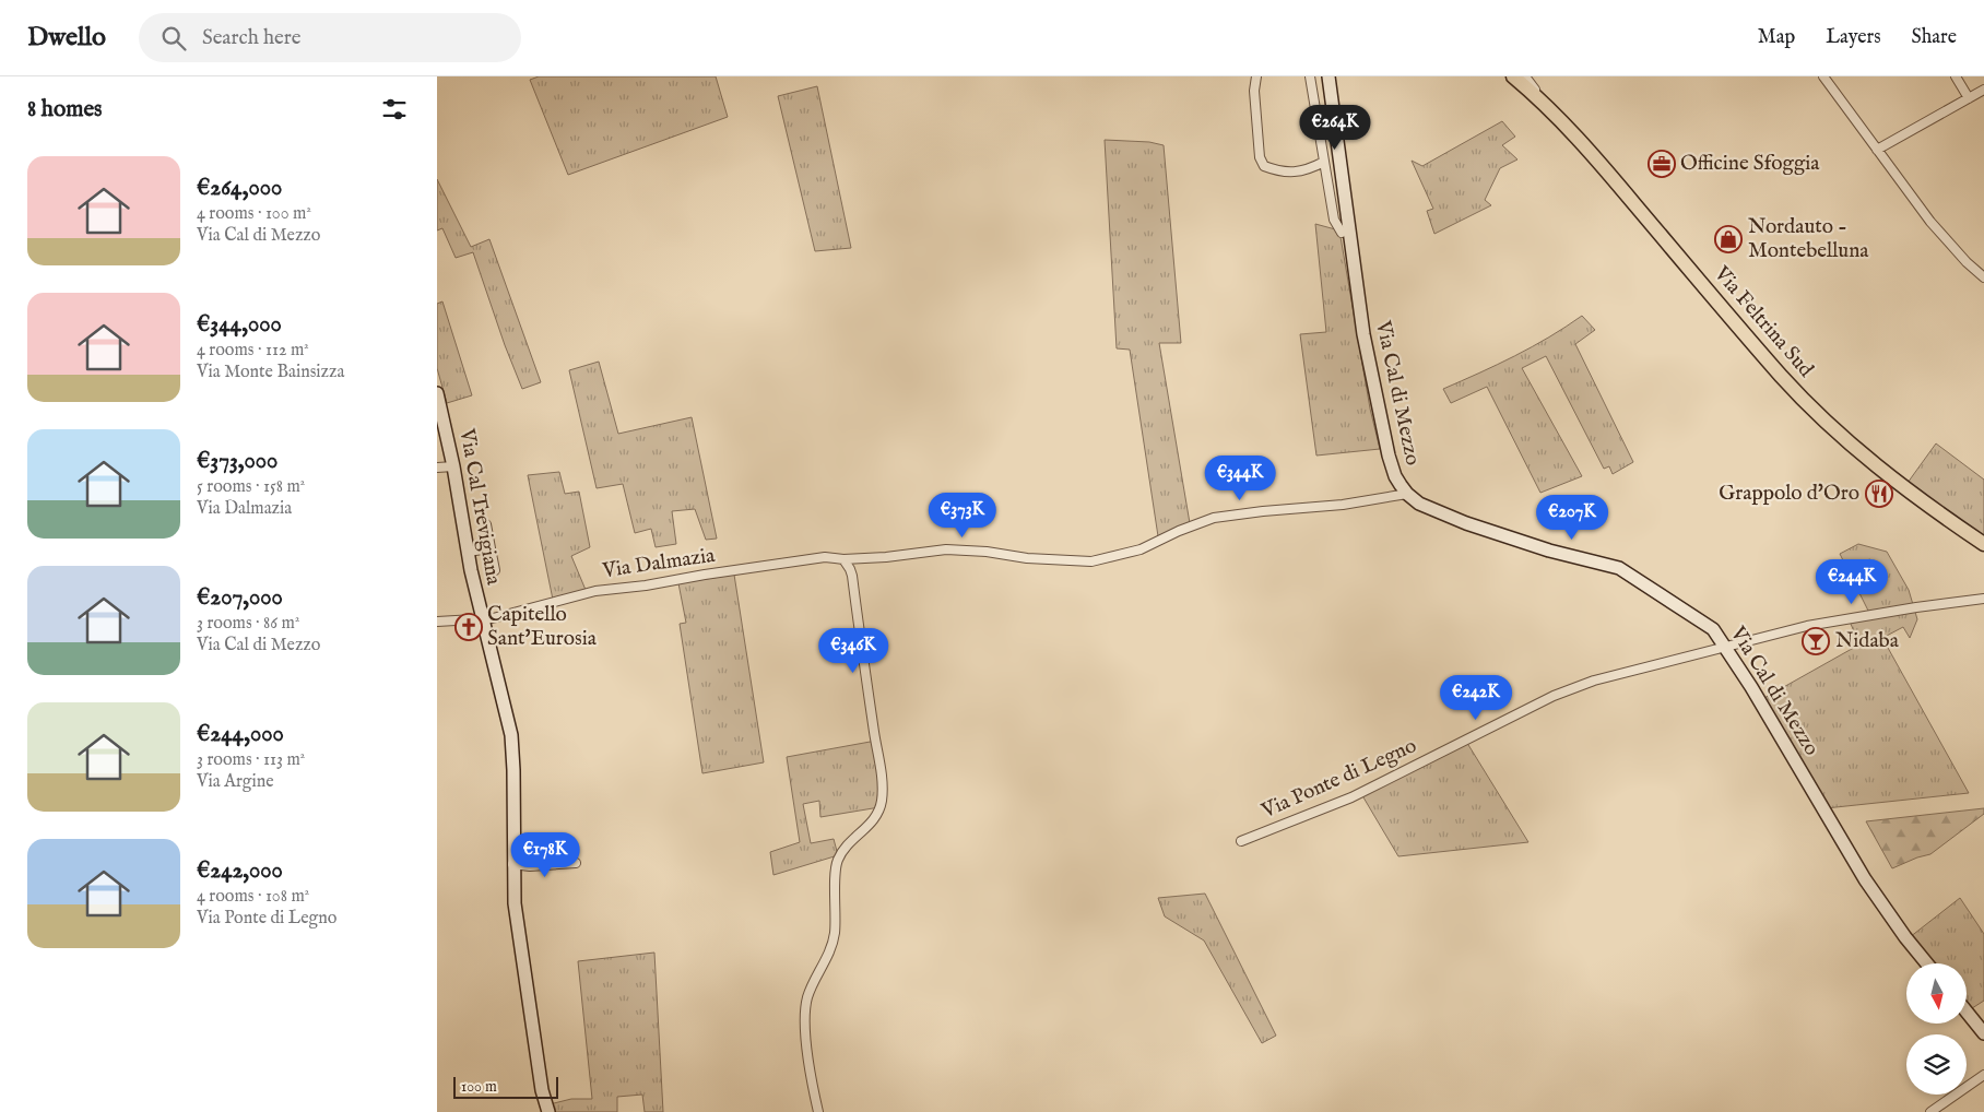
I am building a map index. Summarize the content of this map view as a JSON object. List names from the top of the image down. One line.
{"streets":{"main road":["Via Feltrina Sud"],"street":["Via Cal di Mezzo","Via Cal Trevigiana","Via Dalmazia","Via Ponte di Legno"]},"crossings":[["Via Cal di Mezzo","Via Dalmazia"],["Via Cal di Mezzo","Via Ponte di Legno"],["Via Cal Trevigiana","Via Dalmazia"]],"places":{"office":["Officine Sfoggia"],"shop":["Nordauto - Montebelluna"],"restaurant":["Grappolo d'Oro"],"church":["Capitello Sant'Eurosia"],"bar":["Nidaba"]},"scale_bar":"100 m","north":"bottom","page":{"header":"Dwello","search":"Search here","nav":["Map","Layers","Share"],"heading":"8 homes","price":["€264K","€344K","€373K","€207K","€244K","€346K","€242K","€178K"],"list":[{"name":"€264,000","note":"4 rooms · 100 m² · Via Cal di Mezzo"},{"name":"€344,000","note":"4 rooms · 112 m² · Via Monte Bainsizza"},{"name":"€373,000","note":"5 rooms · 158 m² · Via Dalmazia"},{"name":"€207,000","note":"3 rooms · 86 m² · Via Cal di Mezzo"},{"name":"€244,000","note":"3 rooms · 113 m² · Via Argine"},{"name":"€242,000","note":"4 rooms · 108 m² · Via Ponte di Legno"}],"scale":"100 m"}}
